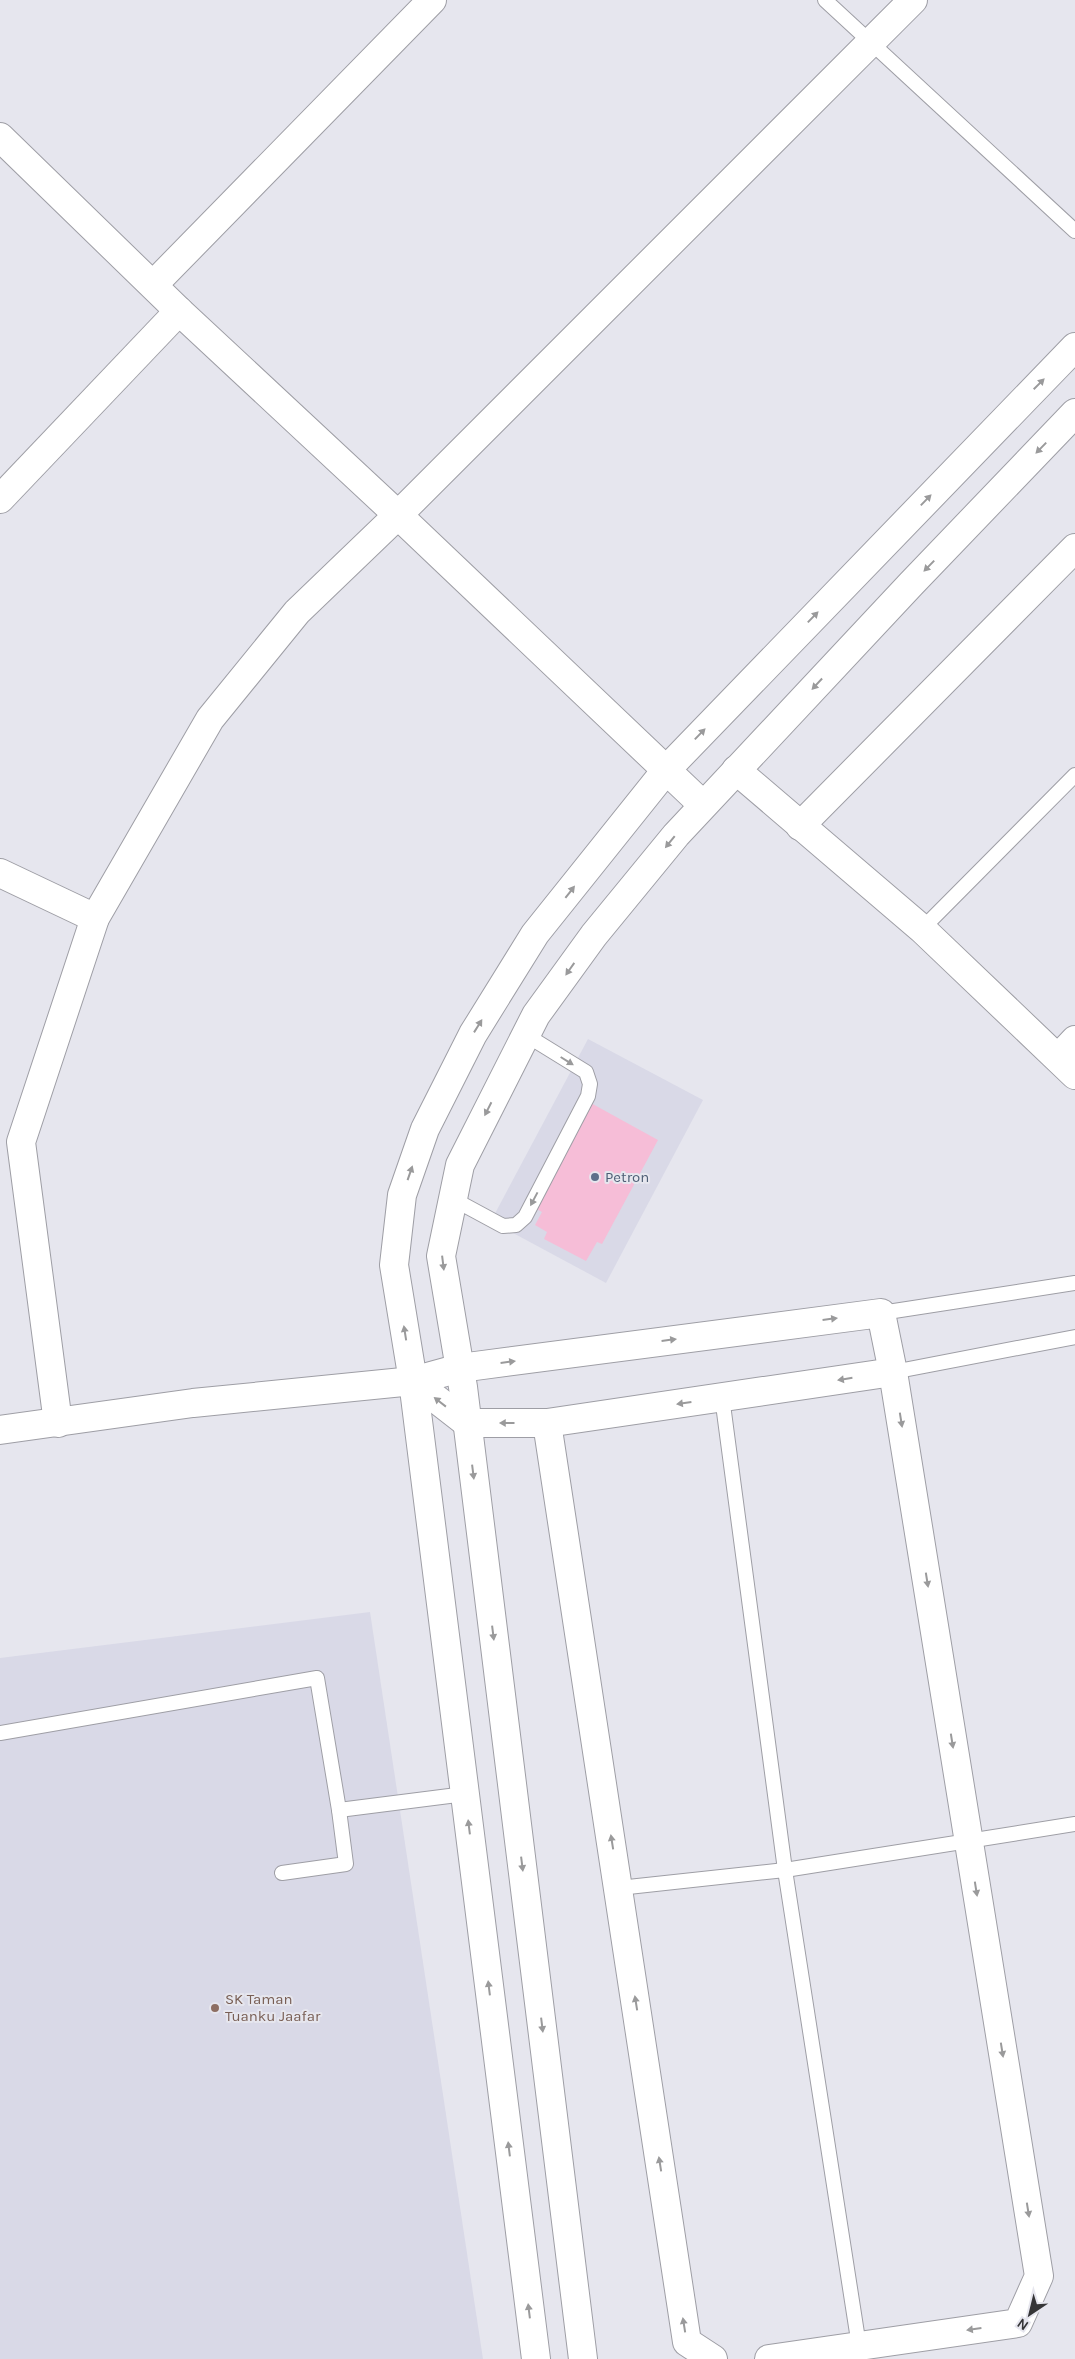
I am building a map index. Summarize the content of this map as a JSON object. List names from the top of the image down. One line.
{"places":["Petron","SK Taman Tuanku Jaafar"],"north":"bottom left"}
